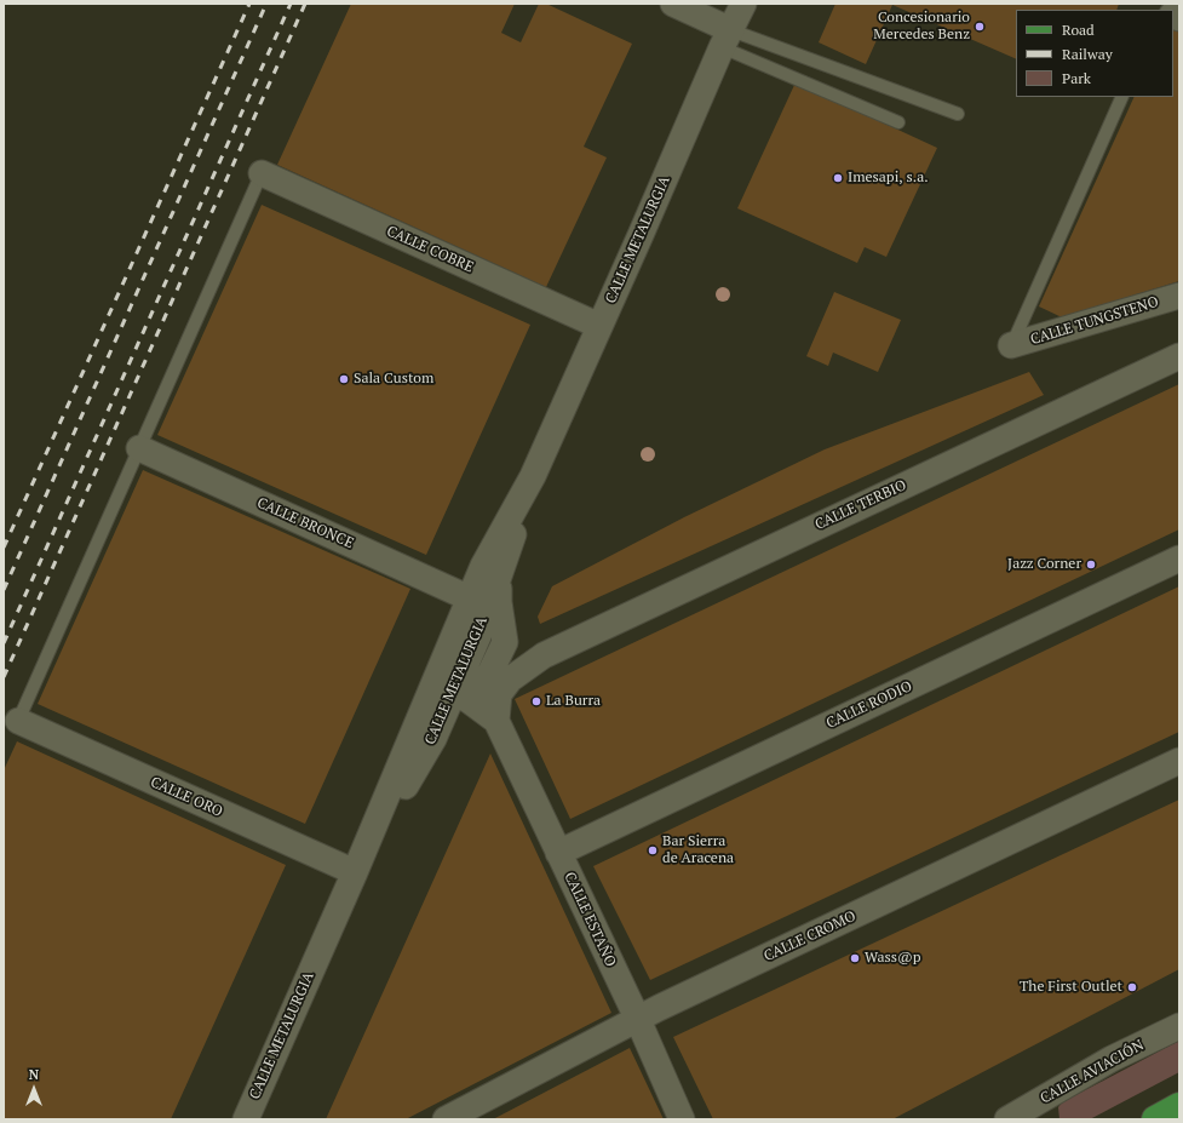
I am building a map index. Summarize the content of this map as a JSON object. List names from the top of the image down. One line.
{"streets":{"street":["CALLE METALURGIA","CALLE COBRE","CALLE TUNGSTENO","CALLE TERBIO","CALLE BRONCE","CALLE RODIO","CALLE ORO","CALLE ESTAÑO","CALLE CROMO","CALLE AVIACIÓN"]},"crossings":[["CALLE METALURGIA","CALLE COBRE"],["CALLE METALURGIA","CALLE BRONCE"],["CALLE METALURGIA","CALLE ORO"],["CALLE TERBIO","CALLE ESTAÑO"],["CALLE RODIO","CALLE ESTAÑO"],["CALLE ESTAÑO","CALLE CROMO"]],"places":["Concesionario Mercedes Benz","Imesapi, s.a.","Sala Custom","Jazz Corner","La Burra","Bar Sierra de Aracena","Wass@p","The First Outlet"],"legend":["Road","Railway","Park"],"north":"top"}
